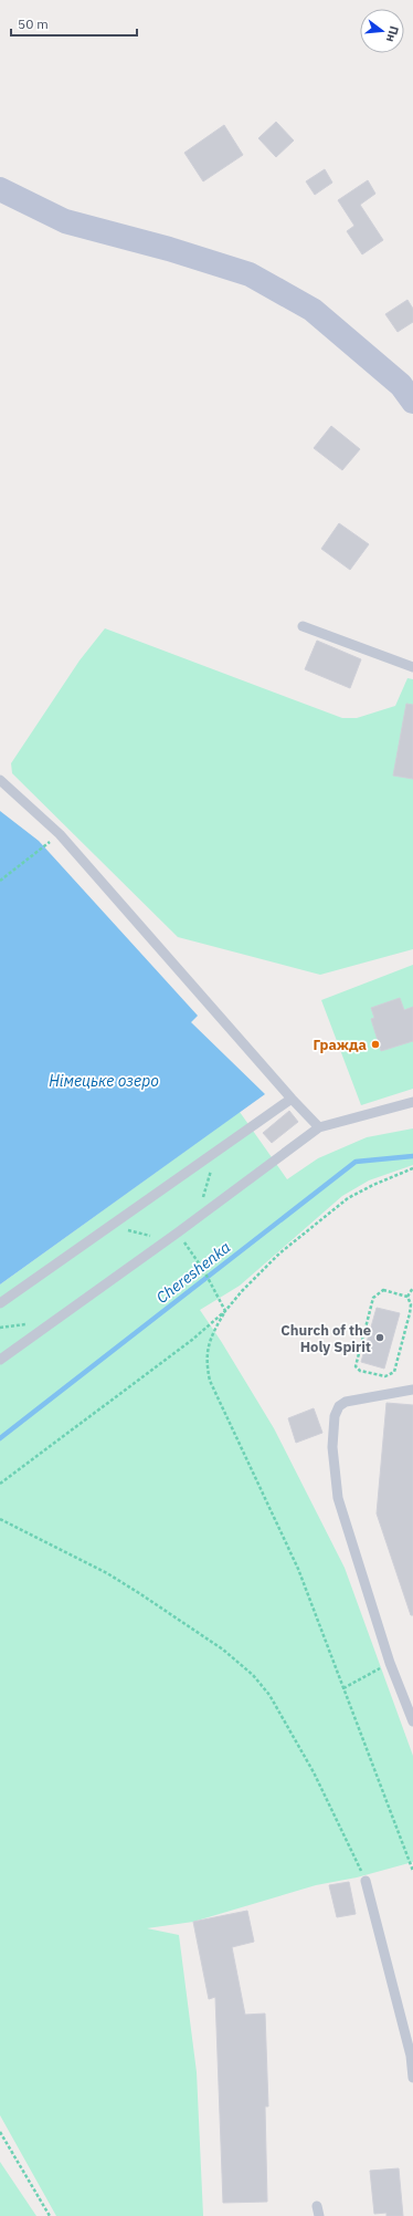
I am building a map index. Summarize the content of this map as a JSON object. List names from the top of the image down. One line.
{"water":["Німецьке озеро","Chereshenka"],"places":["Гражда","Church of the Holy Spirit"],"scale_bar":"50 m","north":"right"}
